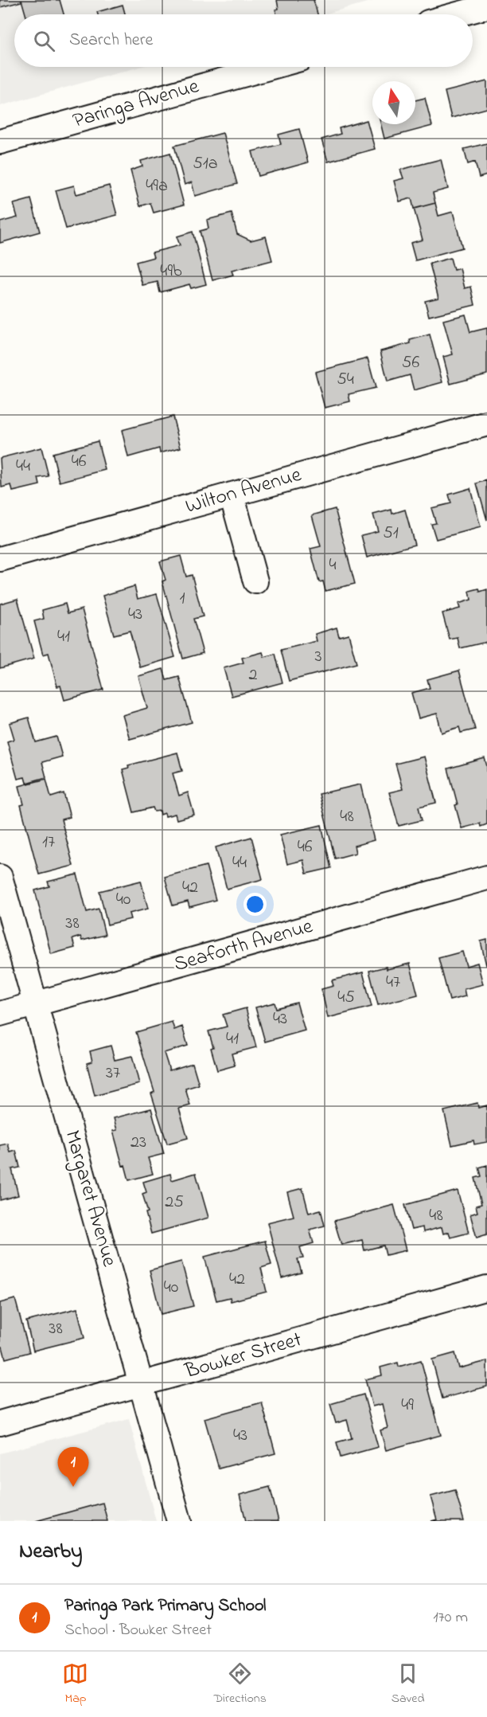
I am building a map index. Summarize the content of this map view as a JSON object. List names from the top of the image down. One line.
{"streets":{"street":["Paringa Avenue","Wilton Avenue","Seaforth Avenue","Margaret Avenue","Bowker Street"]},"crossings":[["Seaforth Avenue","Margaret Avenue"],["Margaret Avenue","Bowker Street"]],"house_numbers":["51a","49a","49b","56","54","46","44","51","4","1","43","41","3","2","48","17","46","44","42","40","38","47","45","43","41","37","23","25","48","42","40","38","49","43"],"north":"top","page":{"search":"Search here","pins":"1","heading":"Nearby","list":[{"mark":"1","name":"Paringa Park Primary School","note":"School · Bowker Street","value":"170 m"}],"nav":["Map","Directions","Saved"]}}
